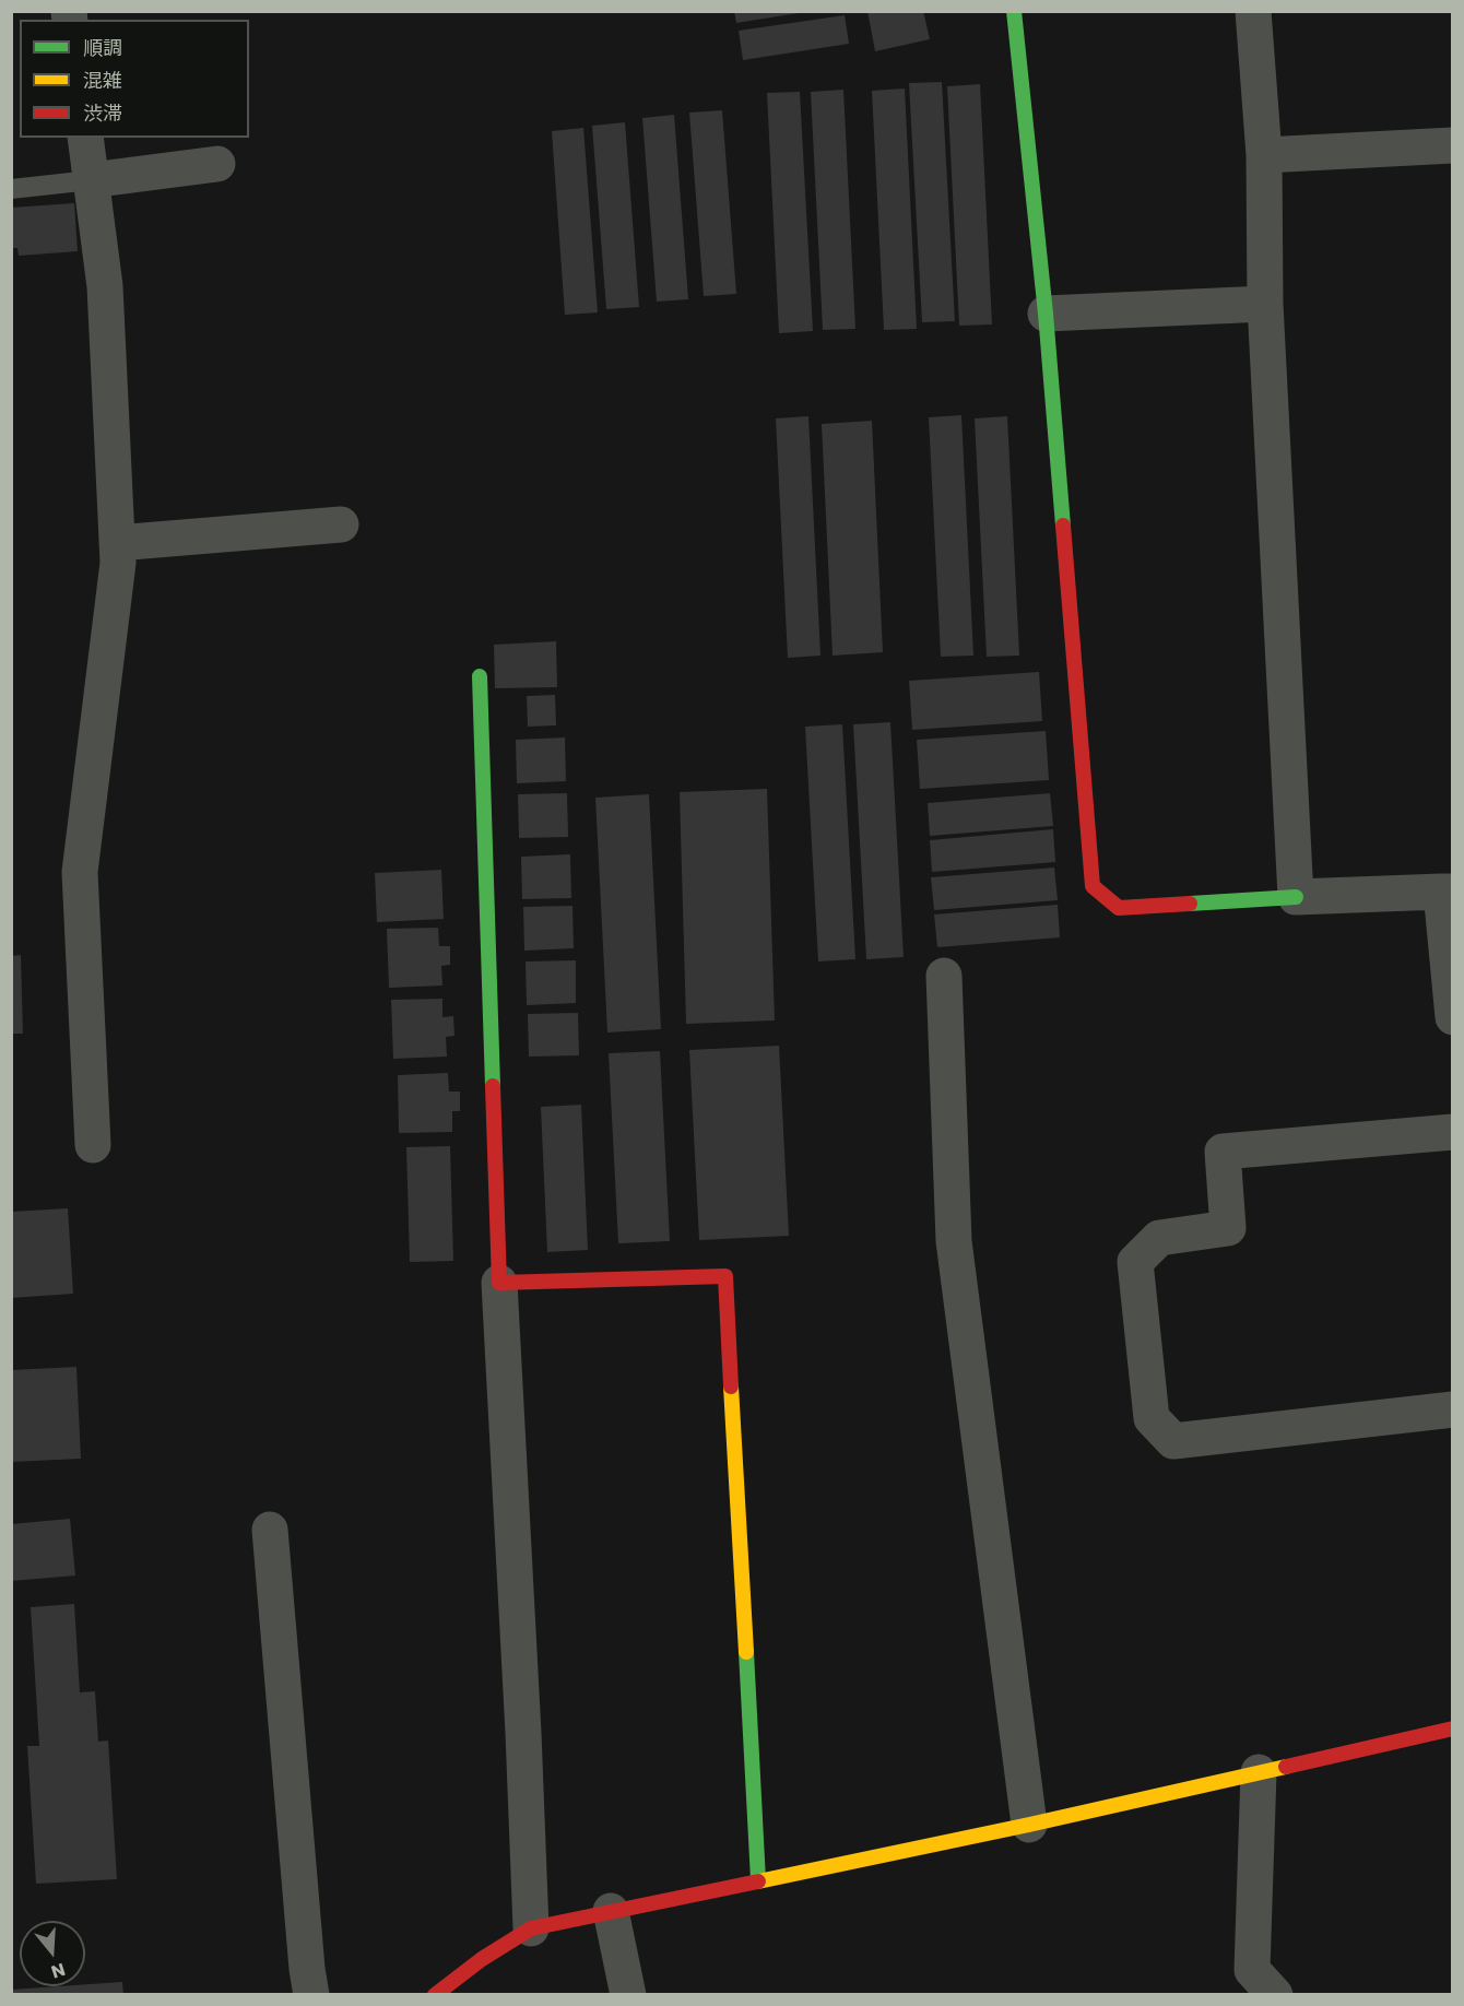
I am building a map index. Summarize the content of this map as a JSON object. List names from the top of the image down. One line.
{"legend":["順調","混雑","渋滞"],"north":"bottom"}
